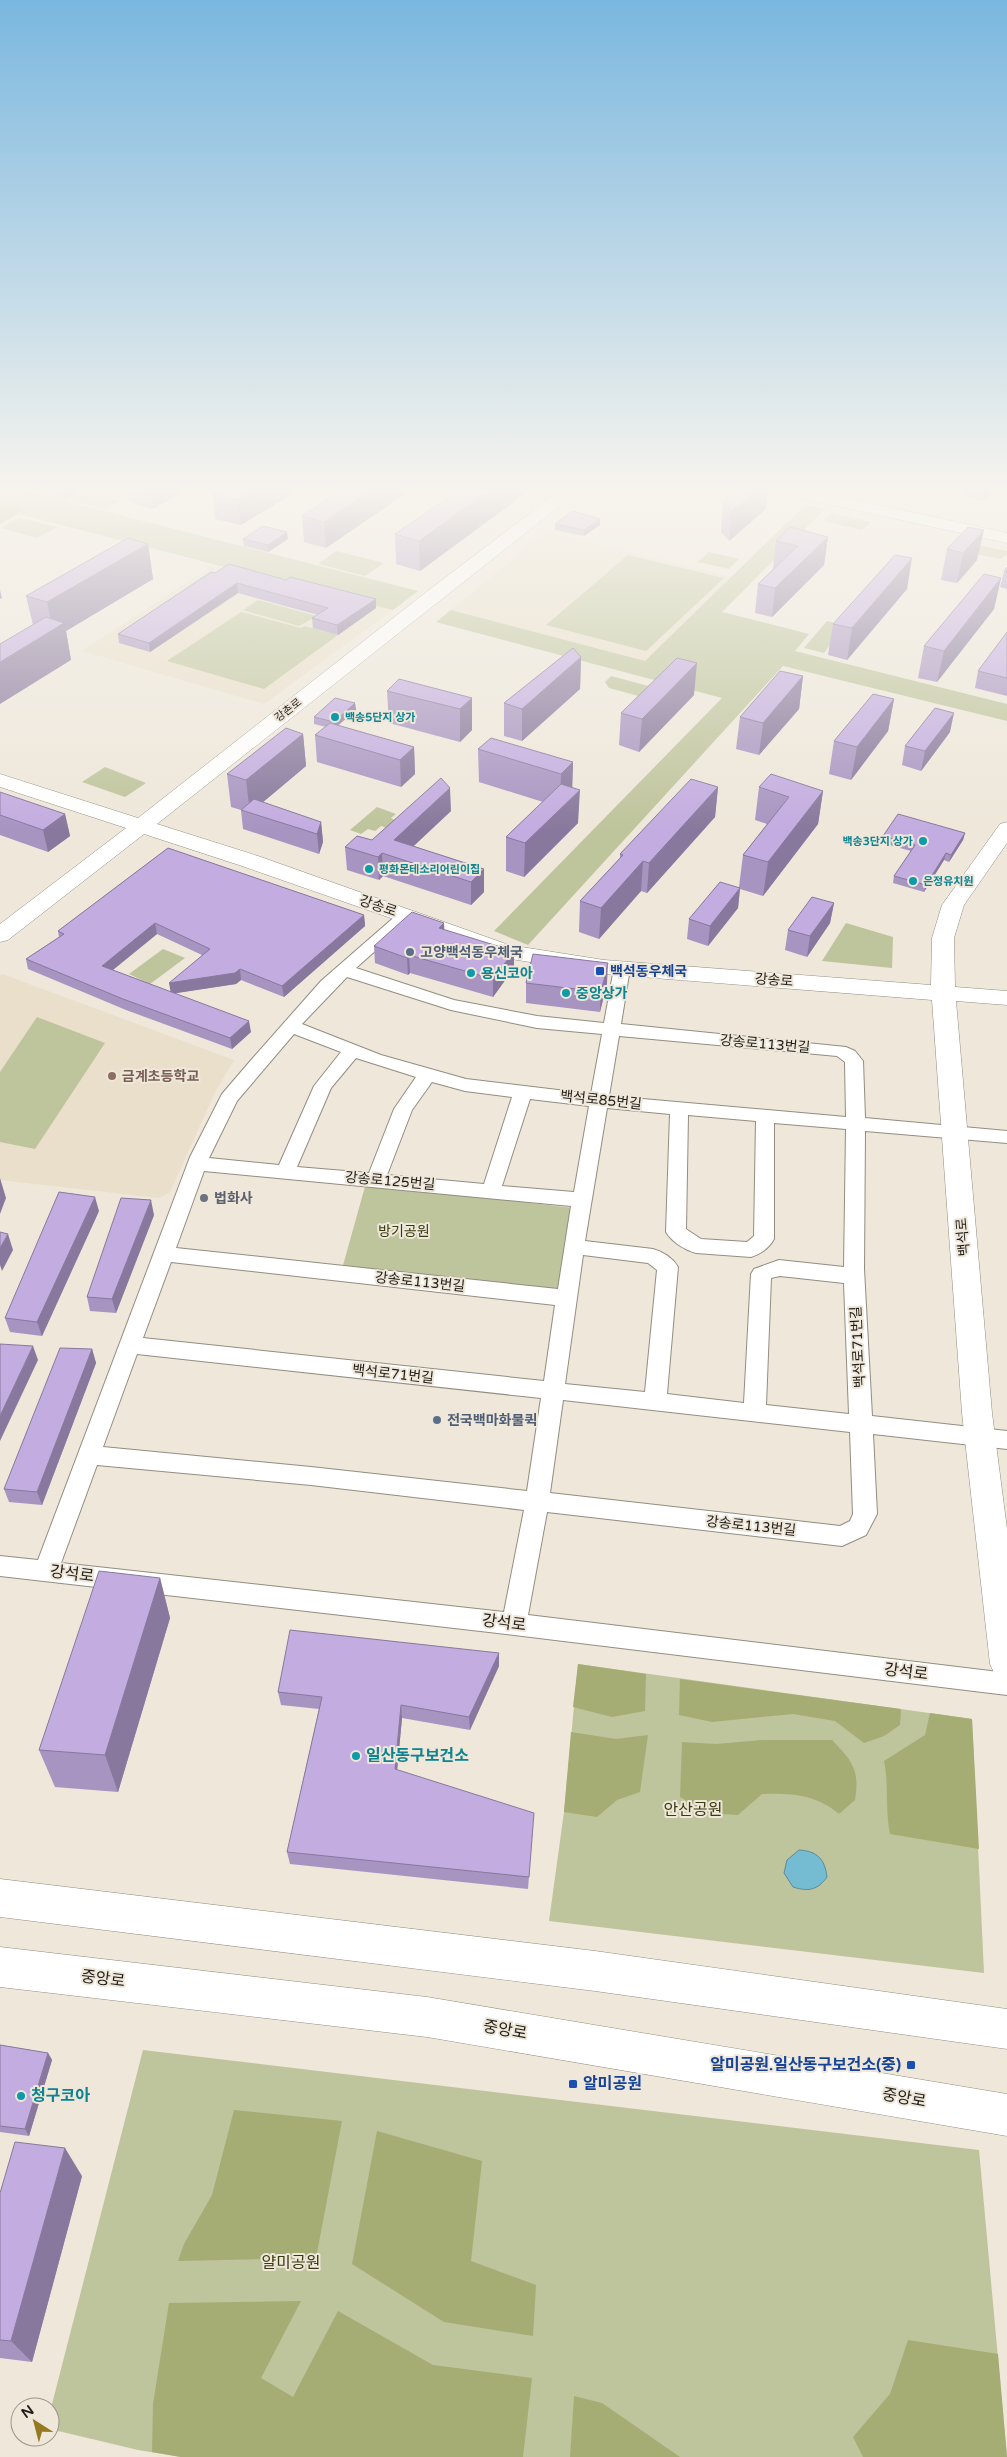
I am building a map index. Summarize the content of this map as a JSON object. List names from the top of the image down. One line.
{"streets":{"main road":["강촌로","강송로","백석로","중앙로"],"street":["강송로113번길","백석로85번길","강송로125번길","백석로71번길","강석로"]},"crossings":[["강촌로","강송로"],["강송로","백석로"],["강송로113번길","백석로85번길"],["강송로113번길","백석로71번길"],["백석로85번길","백석로"],["백석로","백석로71번길"]],"parks":["방기공원","안산공원","얄미공원"],"places":{"other":["백송5단지 상가","백송3단지 상가","평화몬테소리어린이집","은정유치원","고양백석동우체국","용신코아","중앙상가","금계초등학교","법화사","전국백마화물퀵","일산동구보건소","청구코아"],"transit":["백석동우체국","알미공원.일산동구보건소(중)","알미공원"]},"north":"top left"}
